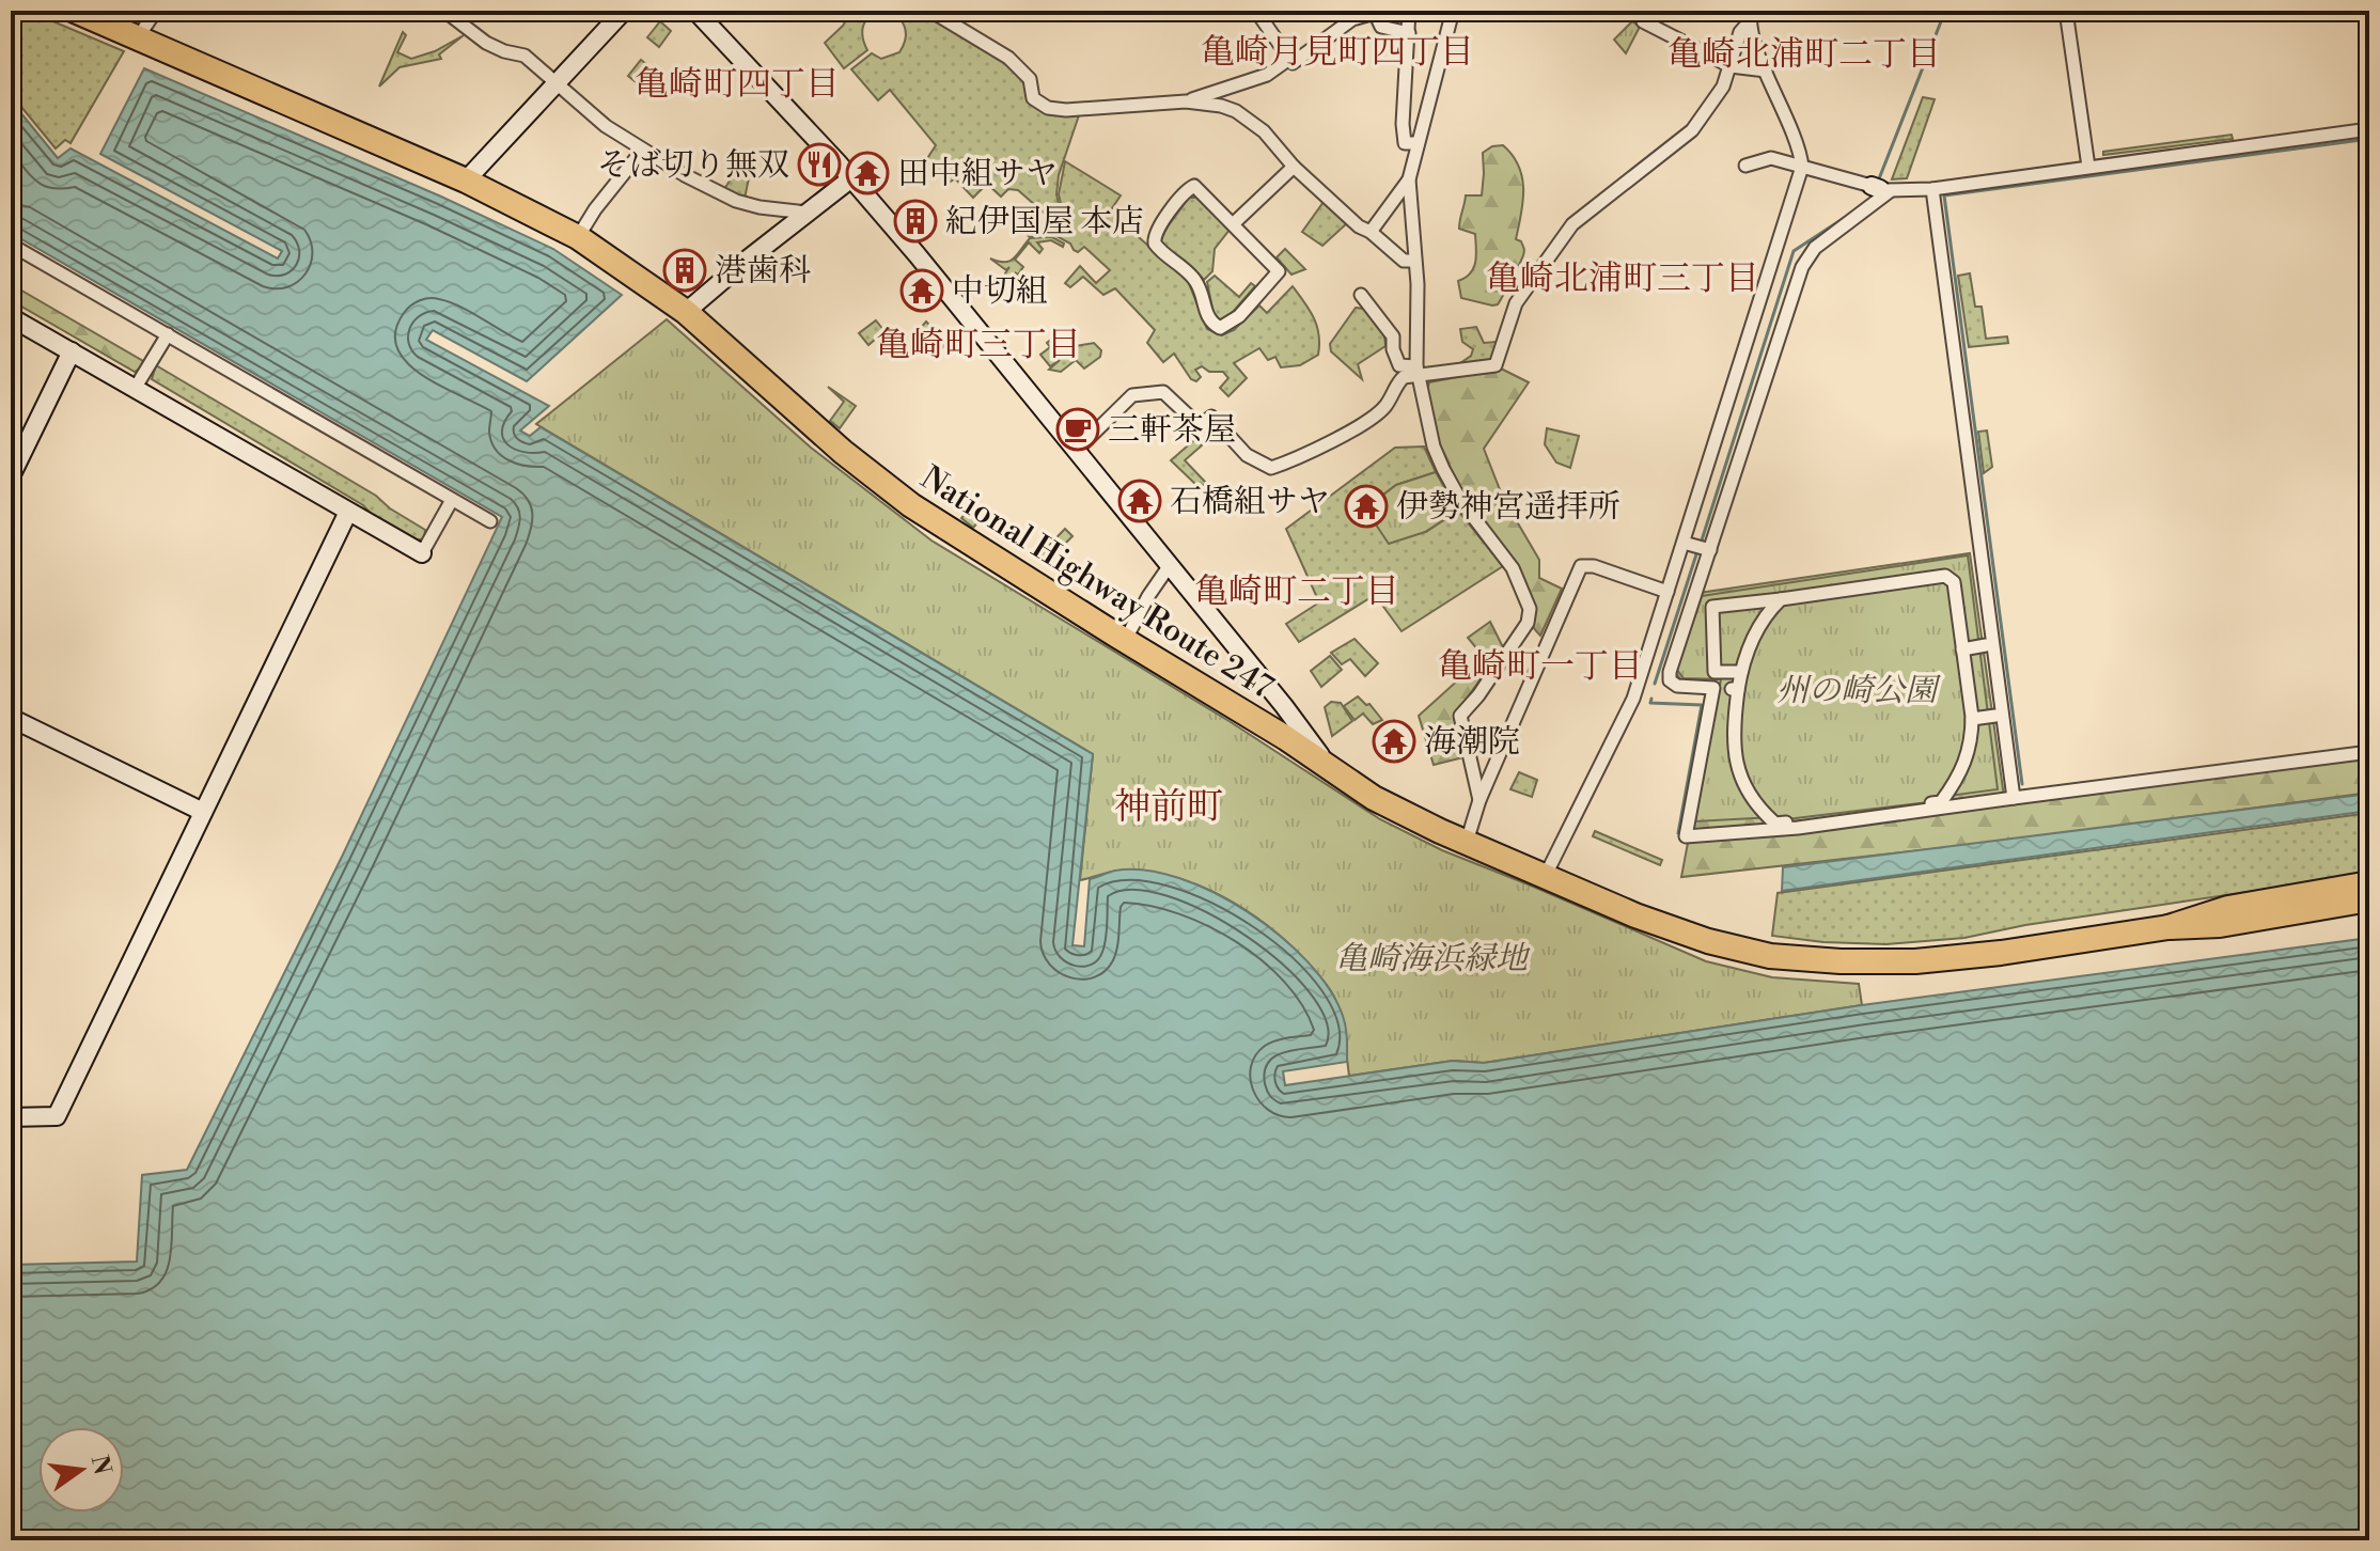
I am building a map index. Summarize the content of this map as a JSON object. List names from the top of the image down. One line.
{"streets":{"highway":["National Highway Route 247"]},"districts":["亀崎月見町四丁目","亀崎北浦町二丁目","亀崎町四丁目","亀崎北浦町三丁目","亀崎町三丁目","亀崎町二丁目","亀崎町一丁目","神前町"],"parks":["州の崎公園","亀崎海浜緑地"],"places":{"restaurant":["そば切り無双"],"temple":["田中組サヤ","中切組","石橋組サヤ","伊勢神宮遥拝所","海潮院"],"building":["紀伊国屋 本店","港歯科"],"cafe":["三軒茶屋"]},"north":"right"}
